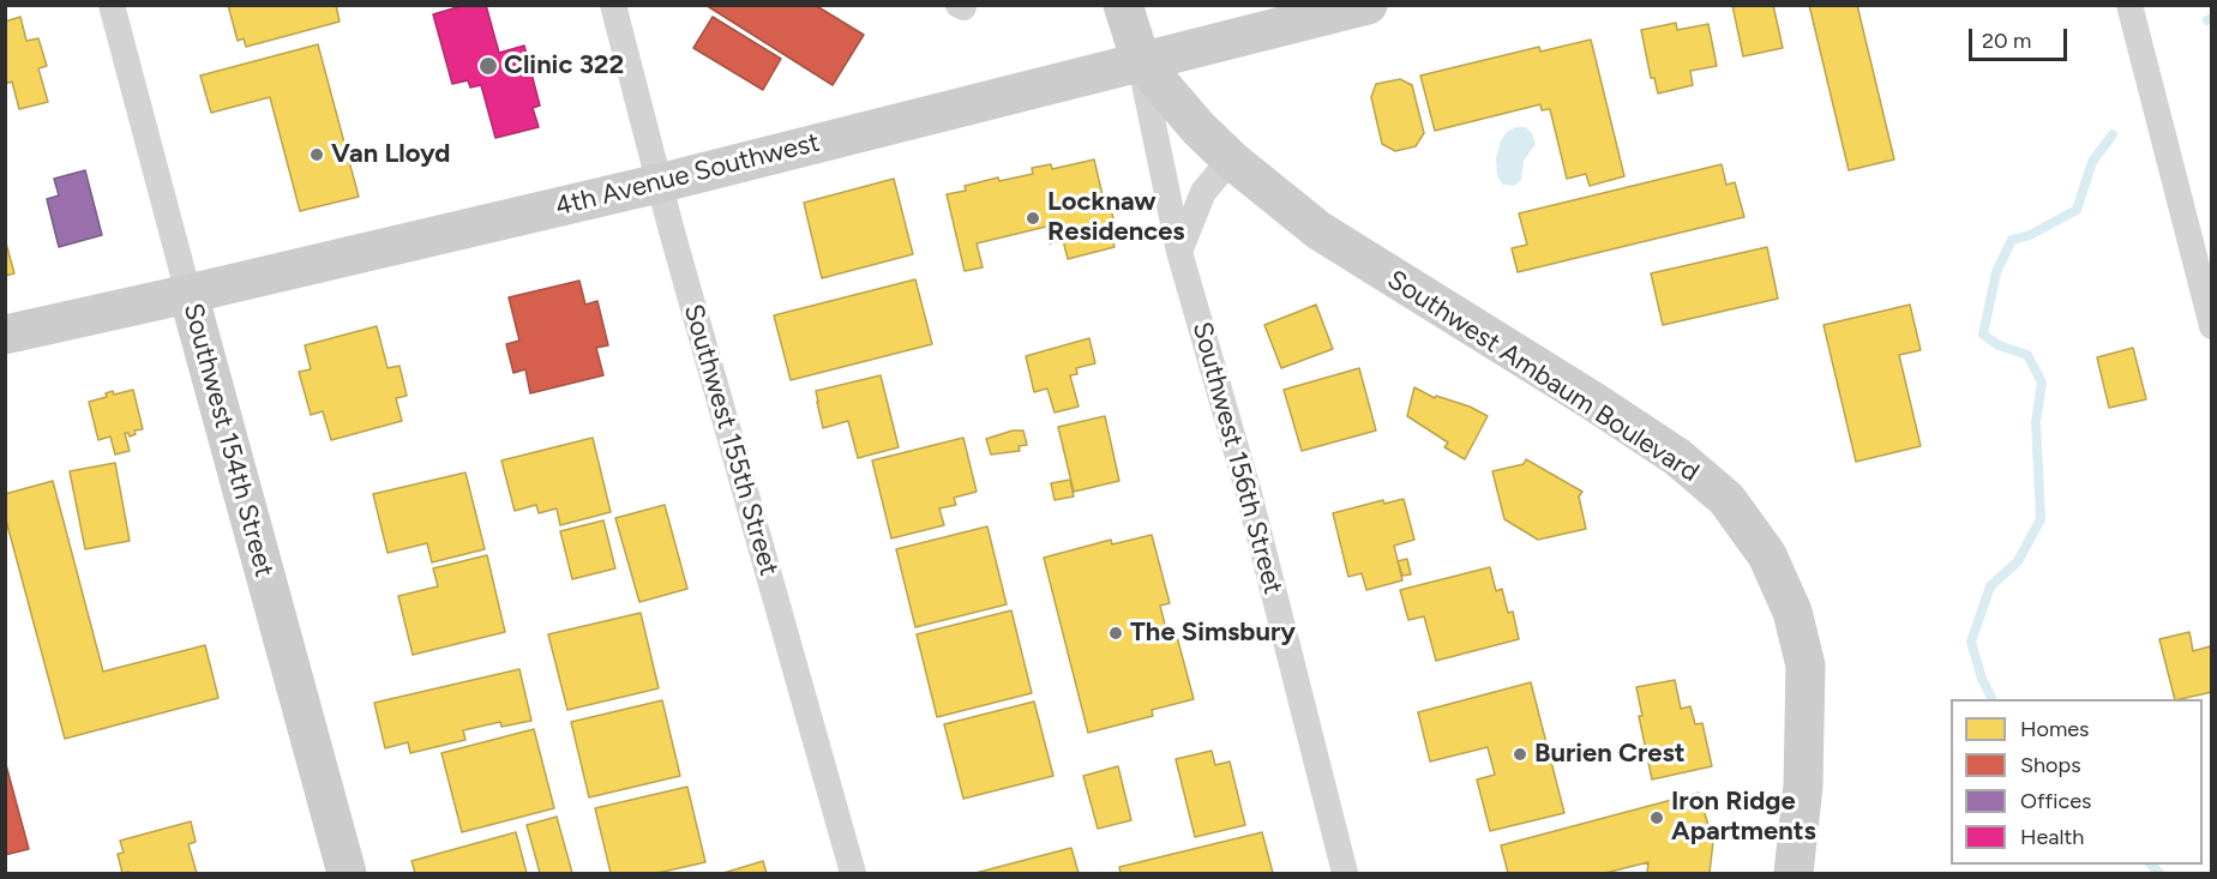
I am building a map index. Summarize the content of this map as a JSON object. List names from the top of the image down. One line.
{"streets":{"street":["4th Avenue Southwest","Southwest Ambaum Boulevard","Southwest 154th Street","Southwest 155th Street","Southwest 156th Street"]},"crossings":[["4th Avenue Southwest","Southwest Ambaum Boulevard"],["4th Avenue Southwest","Southwest 154th Street"],["4th Avenue Southwest","Southwest 155th Street"],["4th Avenue Southwest","Southwest 156th Street"],["Southwest Ambaum Boulevard","Southwest 156th Street"]],"places":["Clinic 322","Van Lloyd","Locknaw Residences","The Simsbury","Burien Crest","Iron Ridge Apartments"],"legend":["Homes","Shops","Offices","Health"],"scale_bar":"20 m"}
